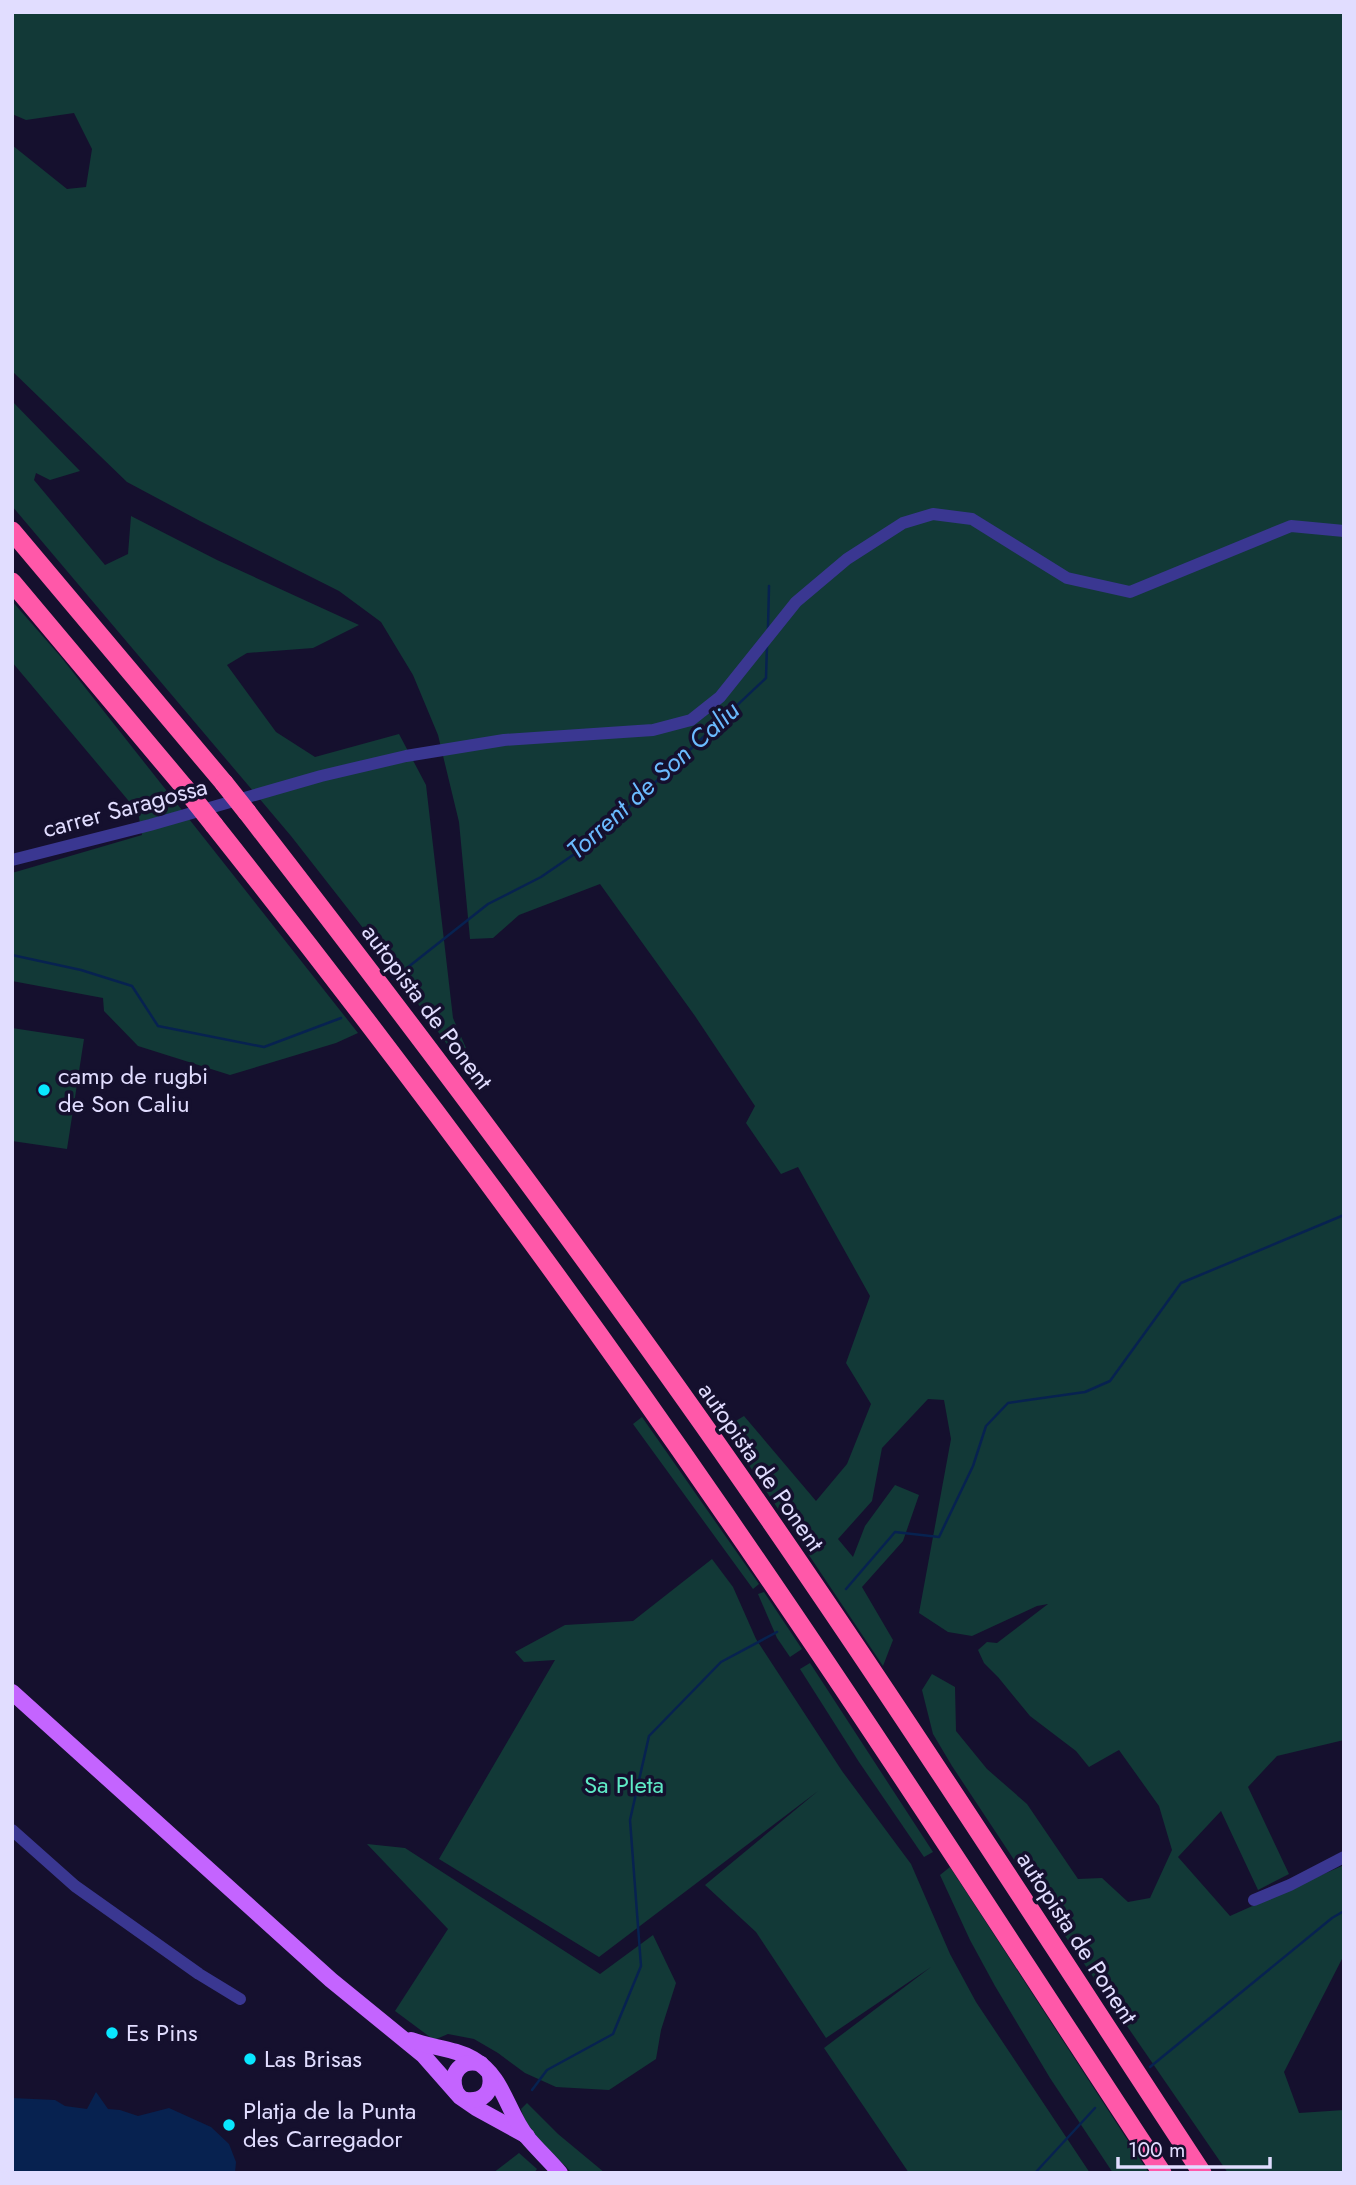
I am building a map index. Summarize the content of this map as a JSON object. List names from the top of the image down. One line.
{"streets":{"highway":["autopista de Ponent"],"street":["carrer Saragossa"]},"crossings":[["carrer Saragossa","autopista de Ponent"]],"water":["Torrent de Son Caliu"],"parks":["Sa Pleta"],"places":["camp de rugbi de Son Caliu","Es Pins","Las Brisas","Platja de la Punta des Carregador"],"scale_bar":"100 m"}
